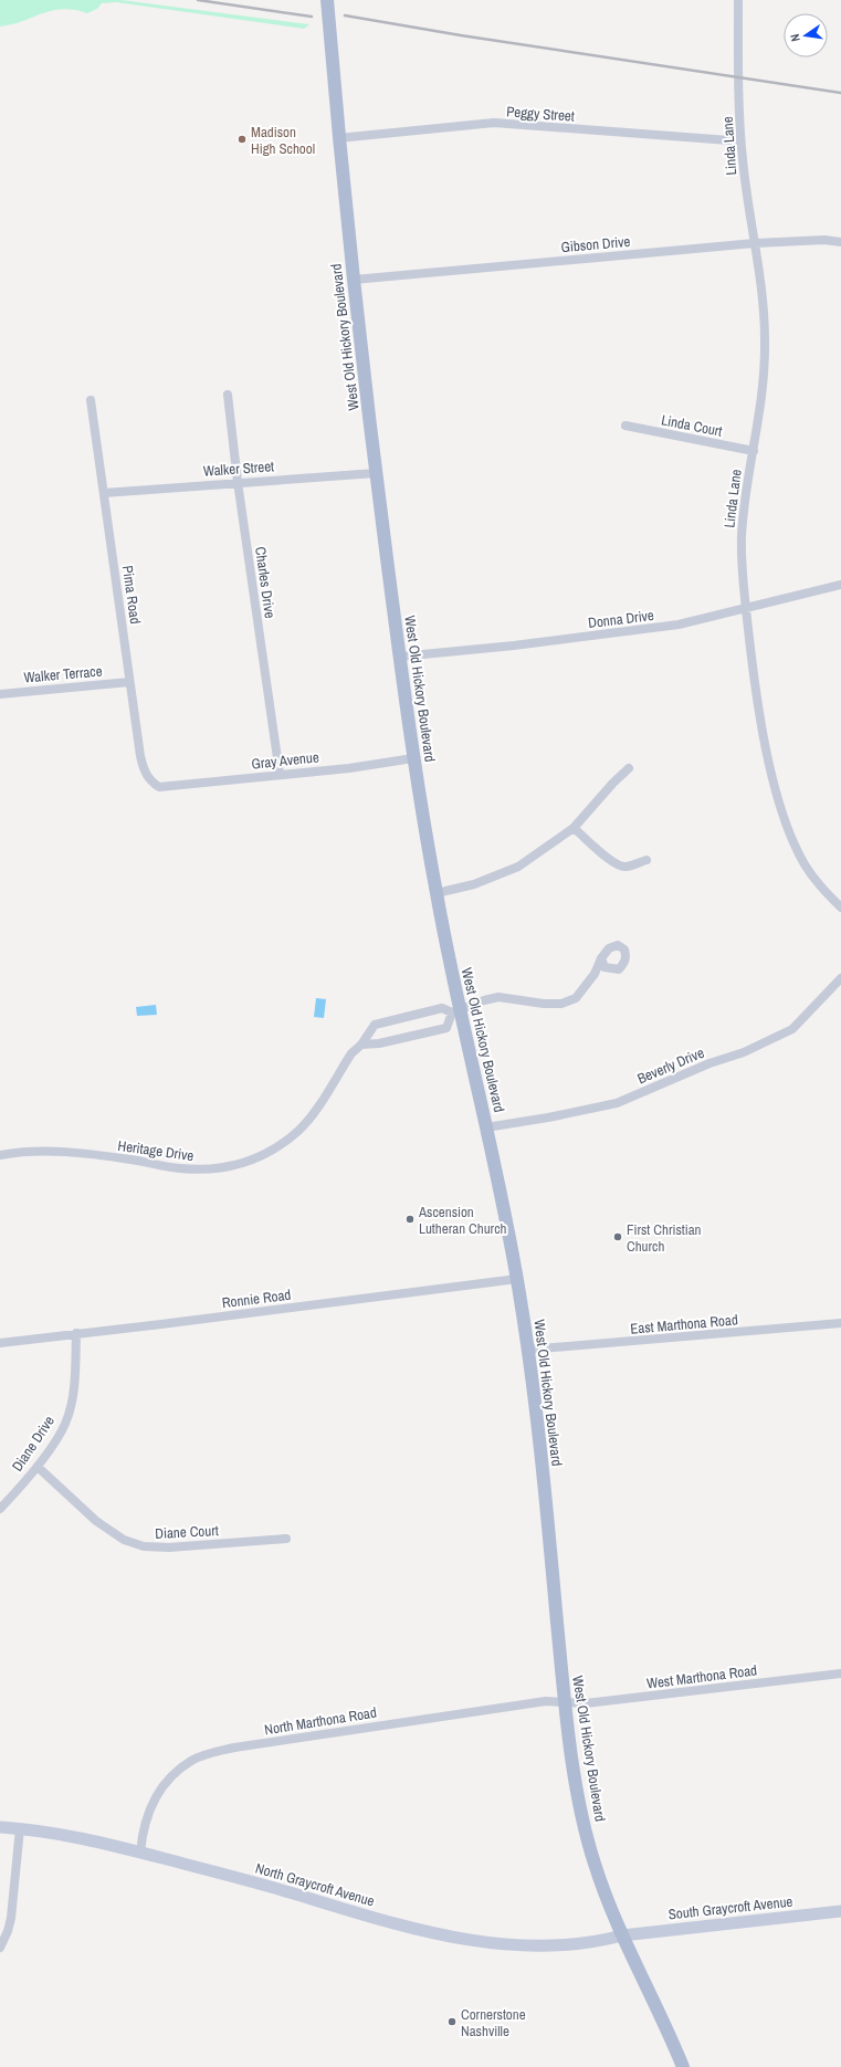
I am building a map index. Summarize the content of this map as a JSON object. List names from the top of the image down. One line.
{"streets":{"main road":["West Old Hickory Boulevard"],"street":["Peggy Street","Linda Lane","Gibson Drive","Linda Court","Walker Street","Charles Drive","Pima Road","Donna Drive","Walker Terrace","Gray Avenue","Beverly Drive","Heritage Drive","Ronnie Road","East Marthona Road","Diane Drive","Diane Court","West Marthona Road","North Marthona Road","North Graycroft Avenue","South Graycroft Avenue"]},"crossings":[["Peggy Street","Linda Lane"],["Peggy Street","West Old Hickory Boulevard"],["Linda Lane","Gibson Drive"],["Linda Lane","Linda Court"],["Linda Lane","Donna Drive"],["Gibson Drive","West Old Hickory Boulevard"],["West Old Hickory Boulevard","Walker Street"],["West Old Hickory Boulevard","Donna Drive"],["West Old Hickory Boulevard","Gray Avenue"],["West Old Hickory Boulevard","Beverly Drive"],["West Old Hickory Boulevard","Heritage Drive"],["West Old Hickory Boulevard","Ronnie Road"],["West Old Hickory Boulevard","East Marthona Road"],["West Old Hickory Boulevard","West Marthona Road"],["West Old Hickory Boulevard","North Marthona Road"],["West Old Hickory Boulevard","North Graycroft Avenue"],["West Old Hickory Boulevard","South Graycroft Avenue"],["Walker Street","Charles Drive"],["Walker Street","Pima Road"],["Charles Drive","Gray Avenue"],["Pima Road","Walker Terrace"],["Pima Road","Gray Avenue"],["Ronnie Road","Diane Drive"],["Diane Drive","Diane Court"],["West Marthona Road","North Marthona Road"],["North Marthona Road","North Graycroft Avenue"],["North Graycroft Avenue","South Graycroft Avenue"]],"places":["Madison High School","Ascension Lutheran Church","First Christian Church","Cornerstone Nashville"],"north":"left"}
